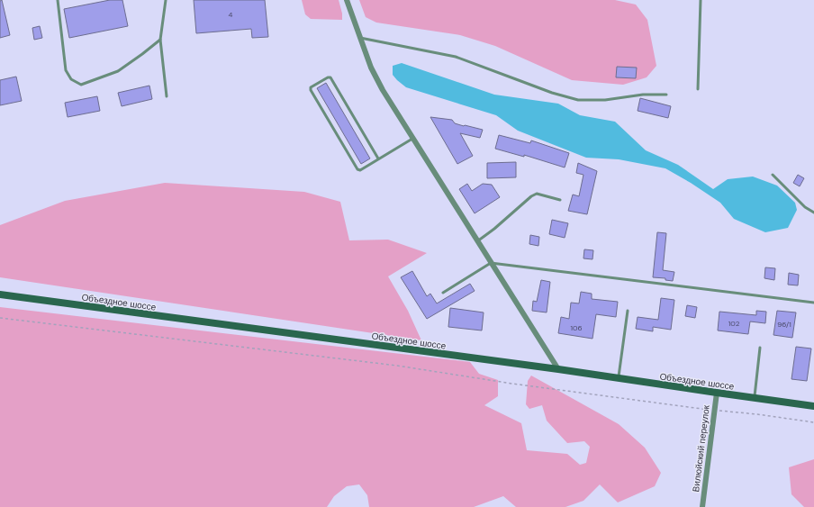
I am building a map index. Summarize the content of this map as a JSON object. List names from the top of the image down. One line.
{"streets":{"main road":["Объездное шоссе"],"street":["Вилюйский переулок"]},"crossings":[["Объездное шоссе","Вилюйский переулок"]],"house_numbers":["4","102","96/1","106"]}
